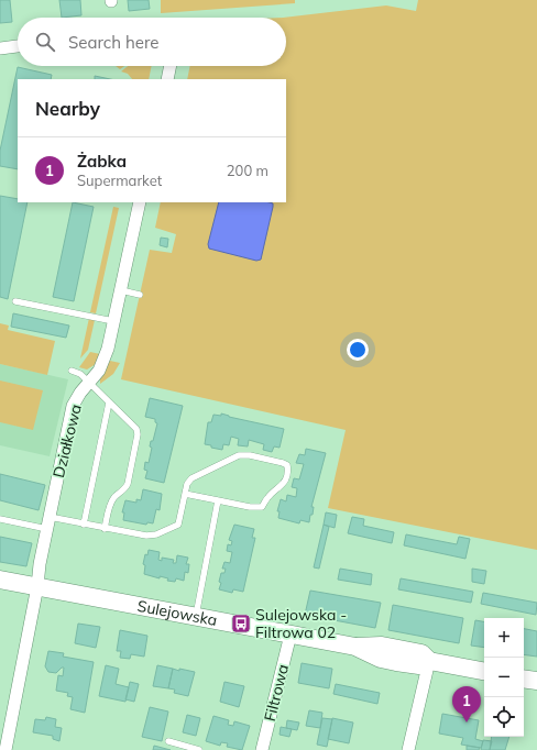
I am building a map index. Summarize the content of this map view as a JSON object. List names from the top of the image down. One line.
{"streets":{"main road":["Sulejowska"],"street":["Działkowa","Filtrowa"]},"crossings":[["Działkowa","Sulejowska"],["Sulejowska","Filtrowa"]],"places":{"bus stop":["Sulejowska - Filtrowa 02"]},"page":{"search":"Search here","heading":"Nearby","list":[{"mark":"1","name":"Żabka","note":"Supermarket","value":"200 m"}],"map_buttons":["+","−"],"pins":"1"}}
